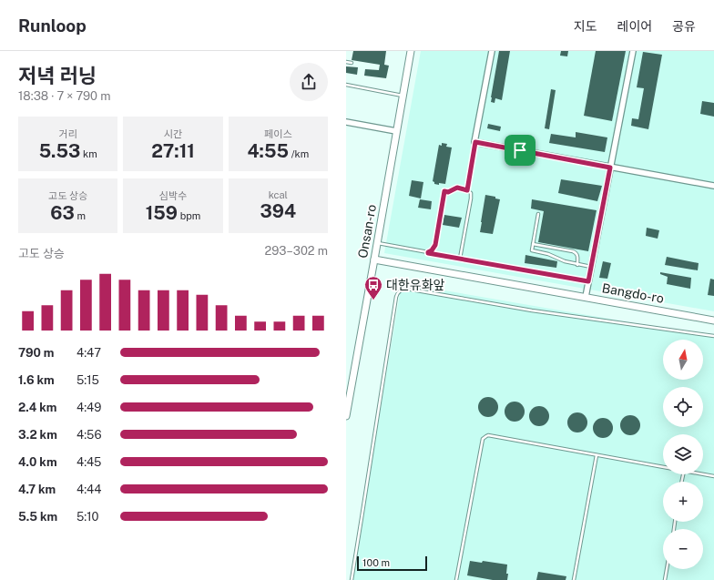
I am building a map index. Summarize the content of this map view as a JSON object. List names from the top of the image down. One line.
{"streets":{"street":["Onsan-ro","Bangdo-ro"]},"crossings":[["Onsan-ro","Bangdo-ro"]],"places":{"bus stop":["대한유화앞"]},"scale_bar":"100 m","north":"top","page":{"header":"Runloop","nav":["지도","레이어","공유"],"heading":["저녁 러닝","18:38 · 7 × 790 m"],"stats":[["거리","5.53 km"],["시간","27:11"],["페이스","4:55 /km"],["고도 상승","63 m"],["심박수","159 bpm"],["kcal","394"]],"chart":["고도 상승","293–302 m"],"list":[{"name":"790 m","note":"4:47"},{"name":"1.6 km","note":"5:15"},{"name":"2.4 km","note":"4:49"},{"name":"3.2 km","note":"4:56"},{"name":"4.0 km","note":"4:45"},{"name":"4.7 km","note":"4:44"},{"name":"5.5 km","note":"5:10"}],"map_buttons":["+","−"],"scale":"100 m"}}
